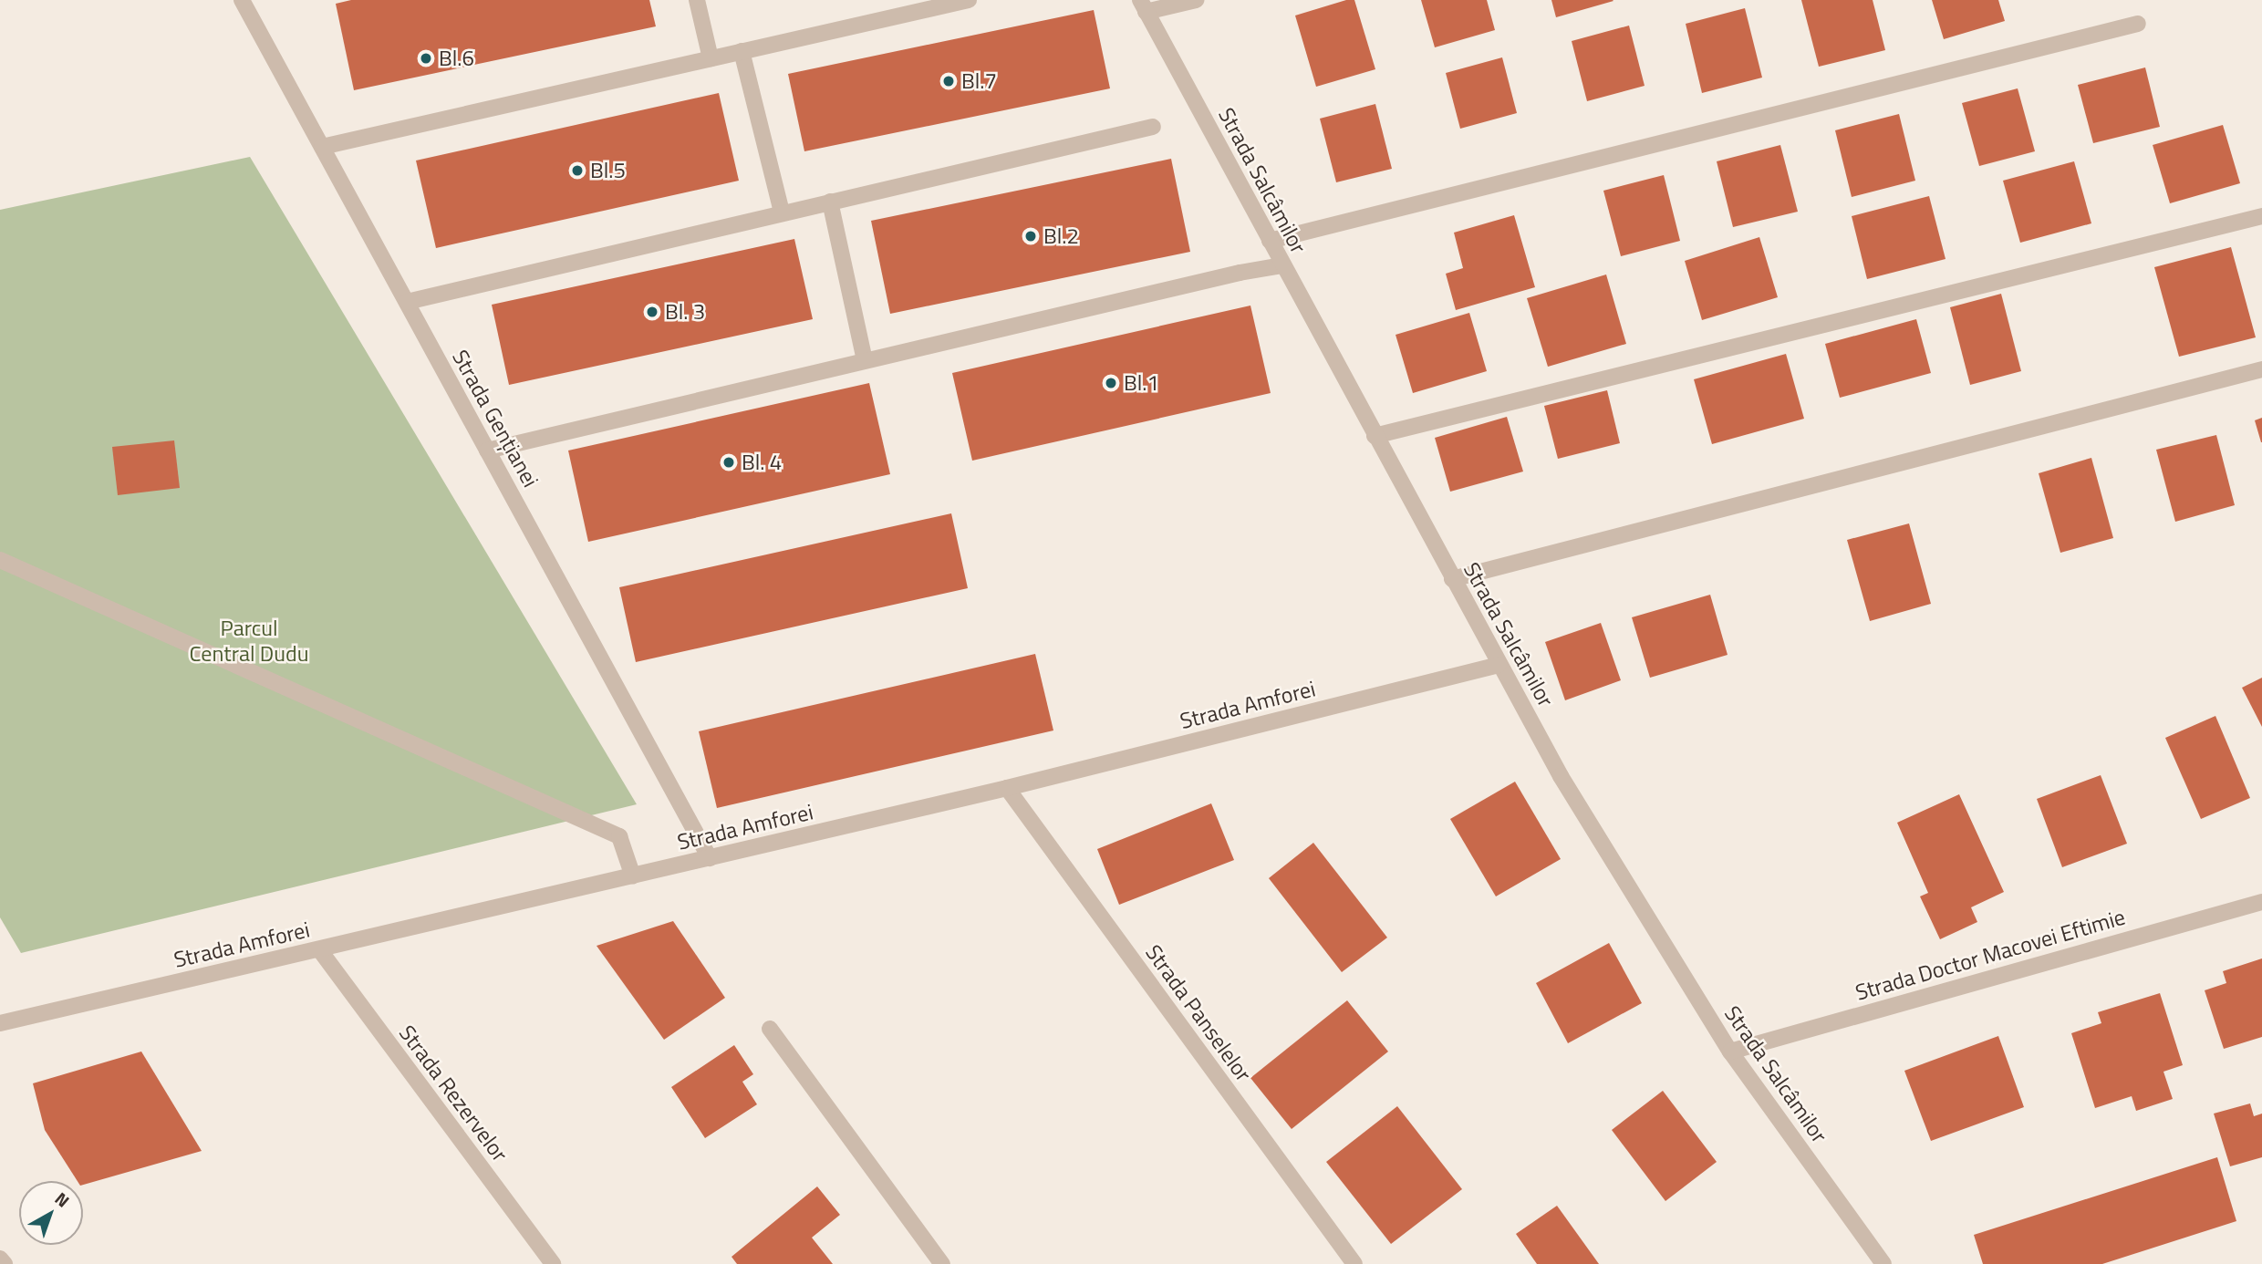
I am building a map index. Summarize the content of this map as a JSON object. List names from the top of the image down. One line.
{"streets":{"street":["Strada Salcâmilor","Strada Gențianei","Strada Amforei","Strada Doctor Macovei Eftimie","Strada Panselelor","Strada Rezervelor"]},"crossings":[["Strada Salcâmilor","Strada Amforei"],["Strada Salcâmilor","Strada Doctor Macovei Eftimie"],["Strada Gențianei","Strada Amforei"],["Strada Amforei","Strada Panselelor"],["Strada Amforei","Strada Rezervelor"]],"parks":["Parcul Central Dudu"],"places":["Bl.6","Bl.7","Bl.5","Bl.2","Bl. 3","Bl.1","Bl. 4"],"north":"top right"}
